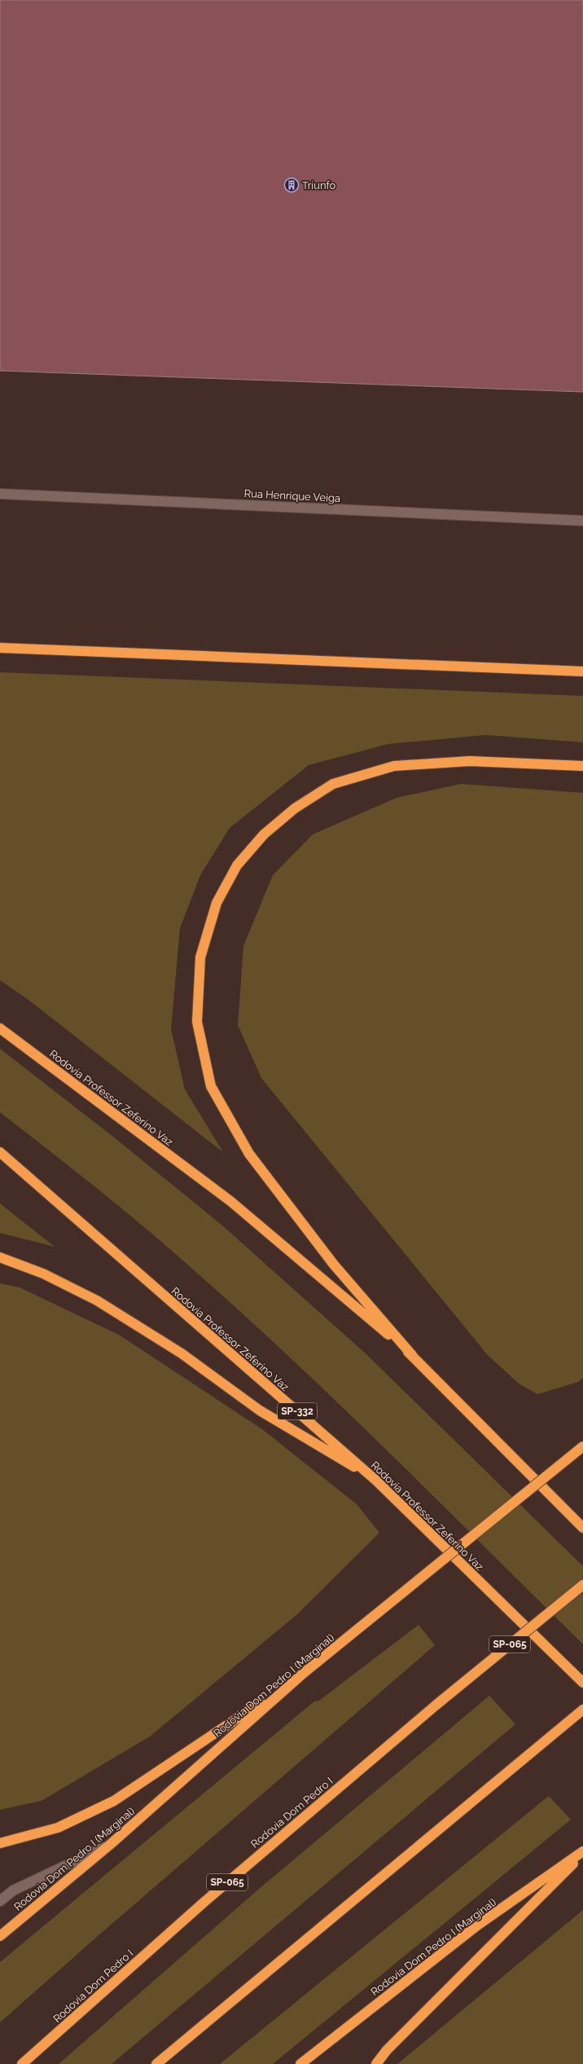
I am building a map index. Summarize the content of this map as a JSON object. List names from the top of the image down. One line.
{"streets":{"highway":["Rodovia Professor Zeferino Vaz","SP-332","SP-065","Rodovia Dom Pedro I (Marginal)","Rodovia Dom Pedro I"],"street":["Rua Henrique Veiga"]},"places":{"building":["Triunfo"]}}
